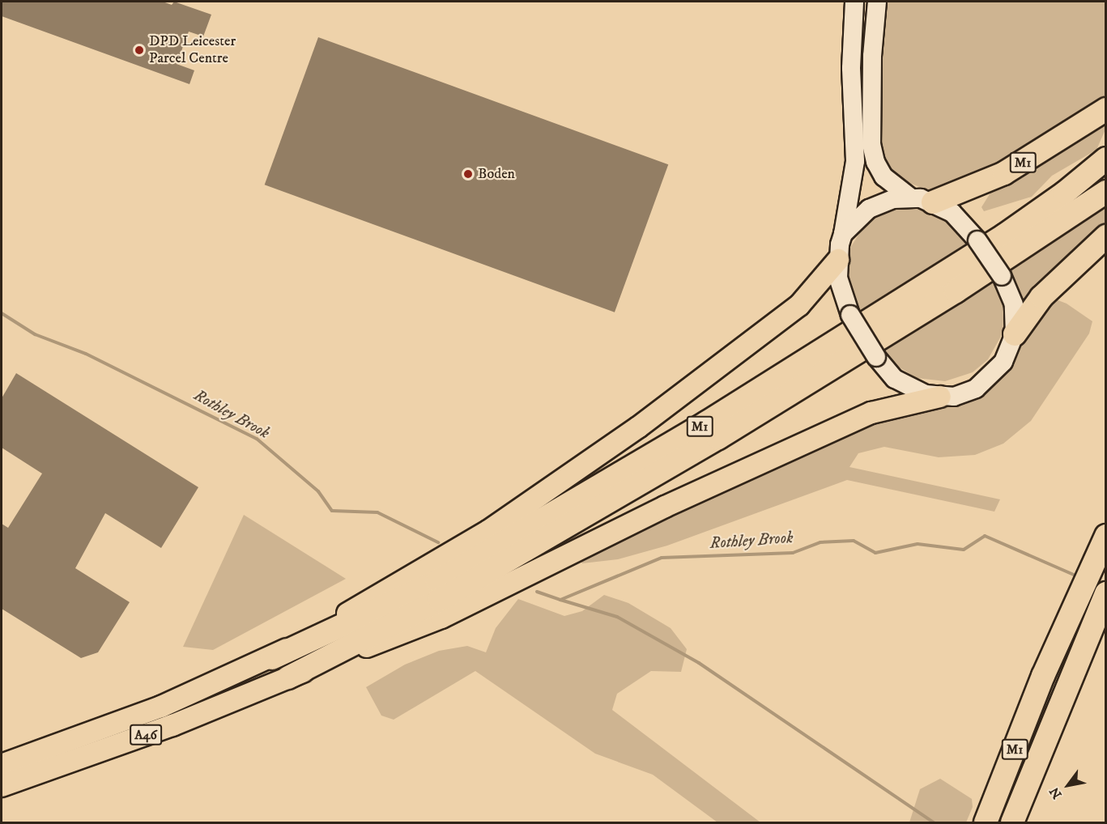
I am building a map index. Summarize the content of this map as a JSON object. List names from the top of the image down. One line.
{"streets":{"highway":["M1","A46"]},"crossings":[["M1","A46"]],"water":["Rothley Brook"],"places":["DPD Leicester Parcel Centre","Boden"],"north":"bottom left"}
